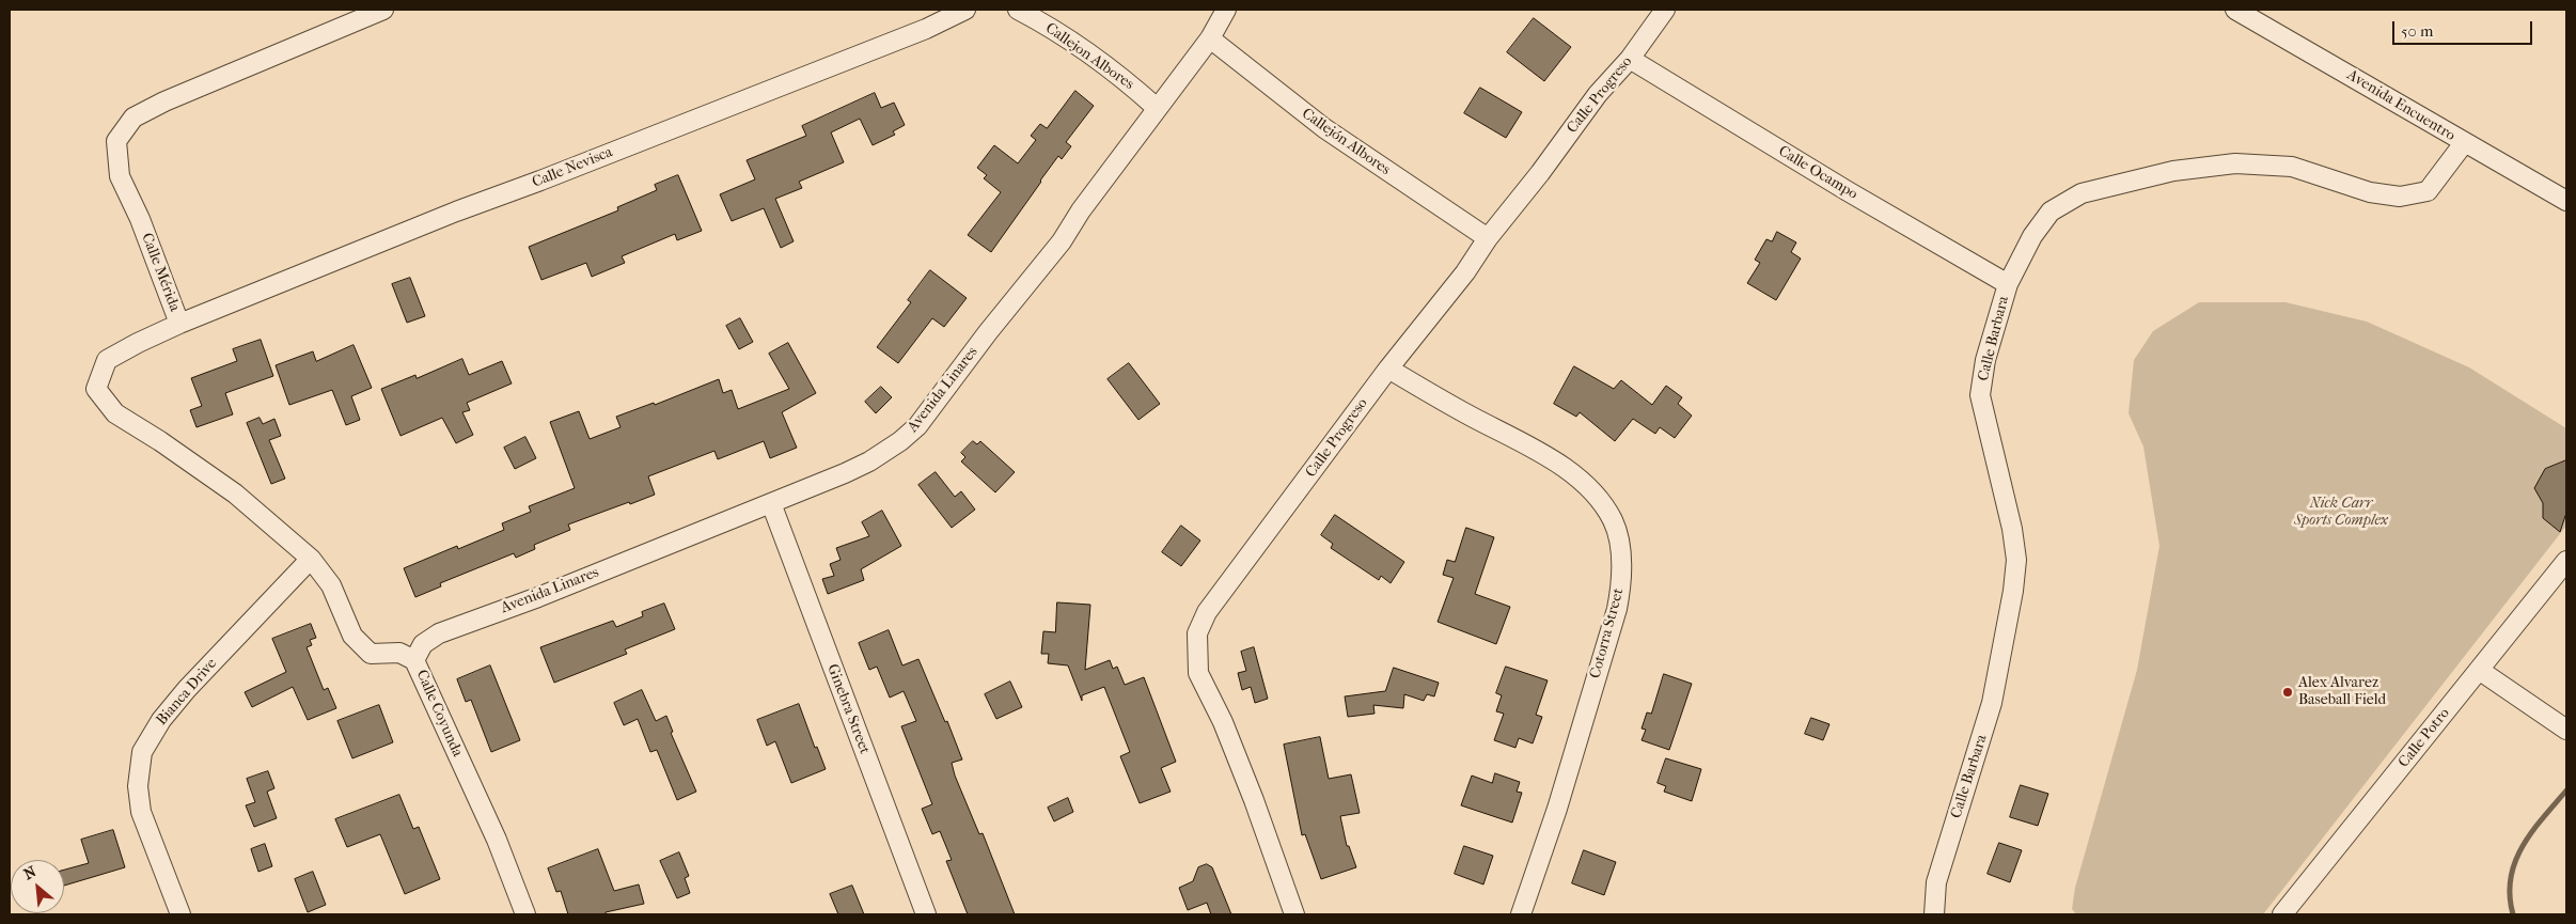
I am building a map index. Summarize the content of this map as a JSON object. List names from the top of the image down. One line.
{"streets":{"street":["Callejon Albores","Calle Progreso","Avenida Encuentro","Callejón Albores","Calle Nevisca","Calle Ocampo","Calle Mérida","Calle Barbara","Avenida Linares","Cotorra Street","Bianca Drive","Ginebra Street","Calle Coyunda","Calle Potro"]},"crossings":[["Callejon Albores","Avenida Linares"],["Calle Progreso","Callejón Albores"],["Calle Progreso","Calle Ocampo"],["Calle Progreso","Cotorra Street"],["Avenida Encuentro","Calle Barbara"],["Callejón Albores","Avenida Linares"],["Calle Nevisca","Calle Mérida"],["Calle Ocampo","Calle Barbara"],["Calle Mérida","Bianca Drive"],["Calle Mérida","Calle Coyunda"],["Avenida Linares","Ginebra Street"],["Avenida Linares","Calle Coyunda"],["Bianca Drive","Calle Coyunda"]],"parks":["Nick Carr Sports Complex"],"places":["Alex Alvarez Baseball Field"],"scale_bar":"50 m","north":"top left"}
